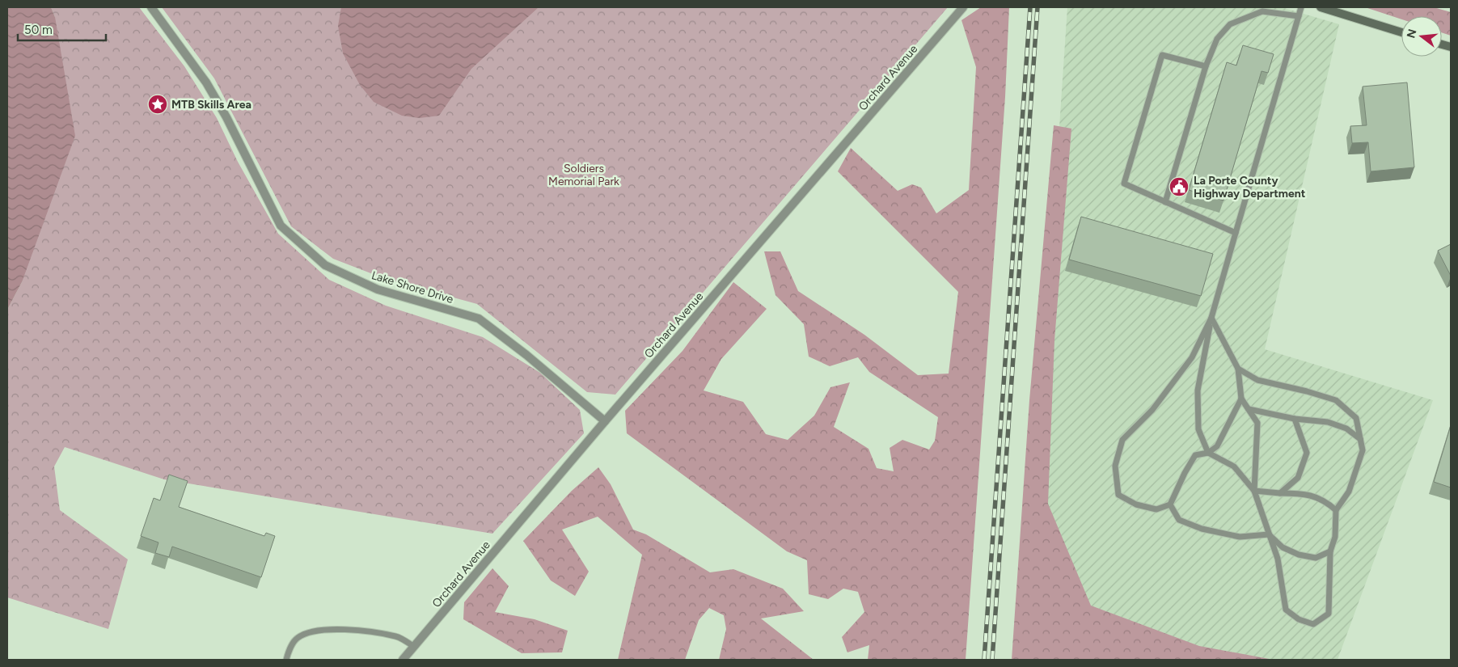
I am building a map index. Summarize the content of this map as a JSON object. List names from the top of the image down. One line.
{"streets":{"street":["Orchard Avenue","Lake Shore Drive"]},"crossings":[["Orchard Avenue","Lake Shore Drive"]],"parks":["Soldiers Memorial Park"],"places":{"place":["MTB Skills Area"],"public building":["La Porte County Highway Department"]},"scale_bar":"50 m","north":"left"}
